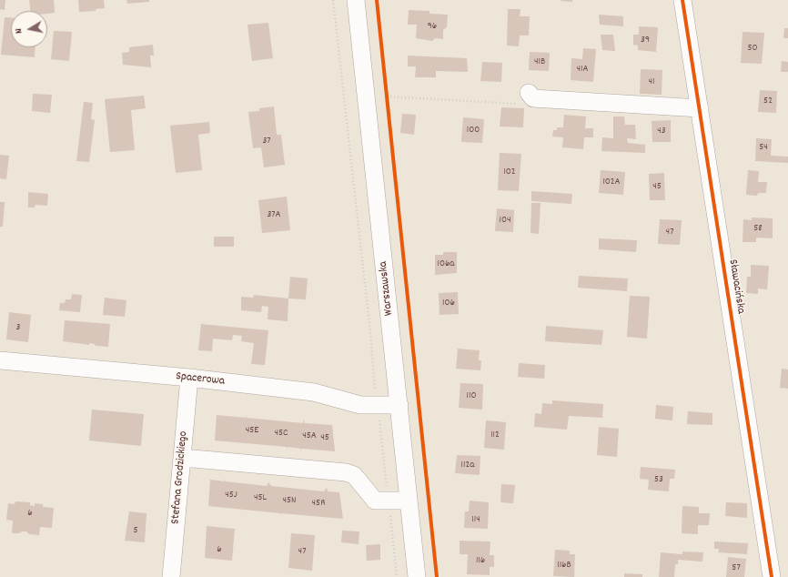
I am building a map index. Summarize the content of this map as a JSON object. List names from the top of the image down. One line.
{"streets":{"street":["Sławacińska","Warszawska","Spacerowa","Stefana Grodzickiego"]},"crossings":[["Warszawska","Spacerowa"],["Spacerowa","Stefana Grodzickiego"]],"house_numbers":["96","39","50","41B","41A","41","52","100","43","37","54","102","102A","45","37A","104","58","47","106a","106","3","110","45E","45C","112","45A","45","112a","53","45J","45L","45N","45R","6","114","5","6","47","116","116B","57"],"north":"left"}
